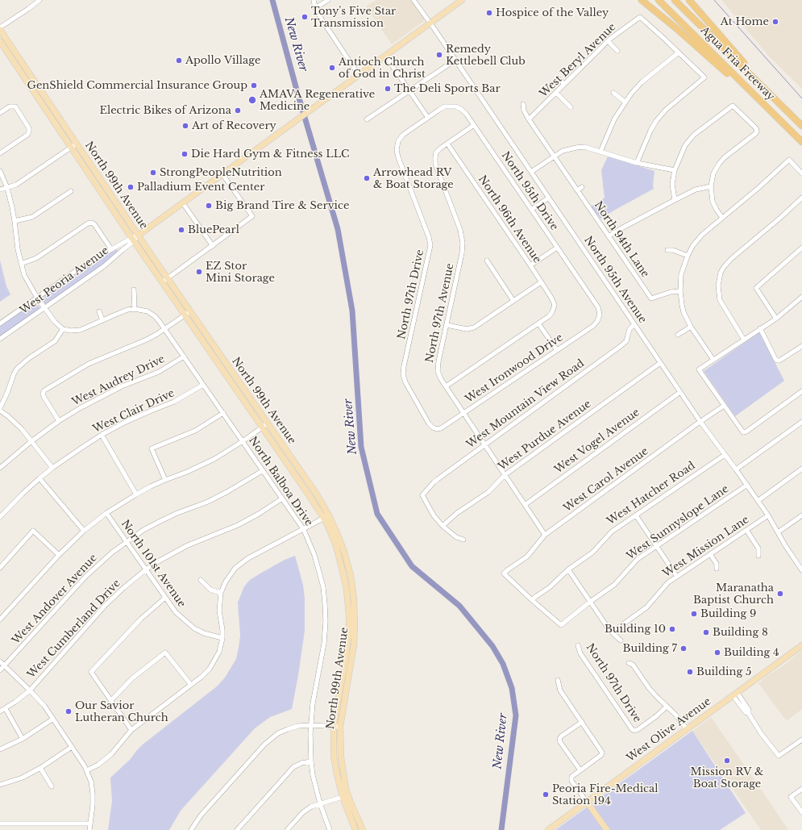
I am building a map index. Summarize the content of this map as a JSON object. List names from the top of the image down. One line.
{"streets":{"highway":["Agua Fria Freeway"],"main road":["North 99th Avenue","West Peoria Avenue","West Olive Avenue"],"street":["West Beryl Avenue","North 95th Drive","North 96th Avenue","North 94th Lane","North 95th Avenue","North 97th Drive","North 97th Avenue","West Ironwood Drive","West Audrey Drive","West Mountain View Road","West Clair Drive","West Purdue Avenue","West Vogel Avenue","West Carol Avenue","North Balboa Drive","West Hatcher Road","West Sunnyslope Lane","West Mission Lane","North 101st Avenue","West Andover Avenue","West Cumberland Drive"]},"crossings":[["West Beryl Avenue","North 94th Lane"],["North 99th Avenue","West Peoria Avenue"],["North 95th Drive","North 97th Drive"],["North 95th Drive","North 97th Avenue"],["North 95th Drive","West Ironwood Drive"],["North 96th Avenue","North 97th Avenue"],["North 95th Avenue","West Peoria Avenue"],["North 95th Avenue","West Mountain View Road"],["North 95th Avenue","West Purdue Avenue"],["North 95th Avenue","West Vogel Avenue"],["North 95th Avenue","West Carol Avenue"],["North 95th Avenue","West Hatcher Road"],["North 95th Avenue","West Sunnyslope Lane"],["North 95th Avenue","West Mission Lane"],["North 97th Drive","West Ironwood Drive"],["North 97th Avenue","West Ironwood Drive"],["North 97th Avenue","West Mountain View Road"],["North 97th Avenue","West Purdue Avenue"],["North 97th Avenue","West Vogel Avenue"],["North 97th Avenue","West Carol Avenue"],["West Audrey Drive","North Balboa Drive"],["West Mountain View Road","West Purdue Avenue"],["West Clair Drive","North Balboa Drive"],["West Carol Avenue","West Hatcher Road"],["West Carol Avenue","West Sunnyslope Lane"],["North Balboa Drive","West Andover Avenue"],["North Balboa Drive","West Cumberland Drive"],["West Hatcher Road","West Sunnyslope Lane"],["North 101st Avenue","West Andover Avenue"],["North 101st Avenue","West Cumberland Drive"]],"water":["New River"],"places":["Hospice of the Valley","Tony's Five Star Transmission","At Home","Remedy Kettlebell Club","Apollo Village","Antioch Church of God in Christ","GenShield Commercial Insurance Group","The Deli Sports Bar","AMAVA Regenerative Medicine","Electric Bikes of Arizona","Art of Recovery","Die Hard Gym & Fitness LLC","StrongPeopleNutrition","Arrowhead RV & Boat Storage","Palladium Event Center","Big Brand Tire & Service","BluePearl","EZ Stor Mini Storage","Maranatha Baptist Church","Building 9","Building 10","Building 8","Building 7","Building 4","Building 5","Our Savior Lutheran Church","Mission RV & Boat Storage","Peoria Fire-Medical Station 194"]}
